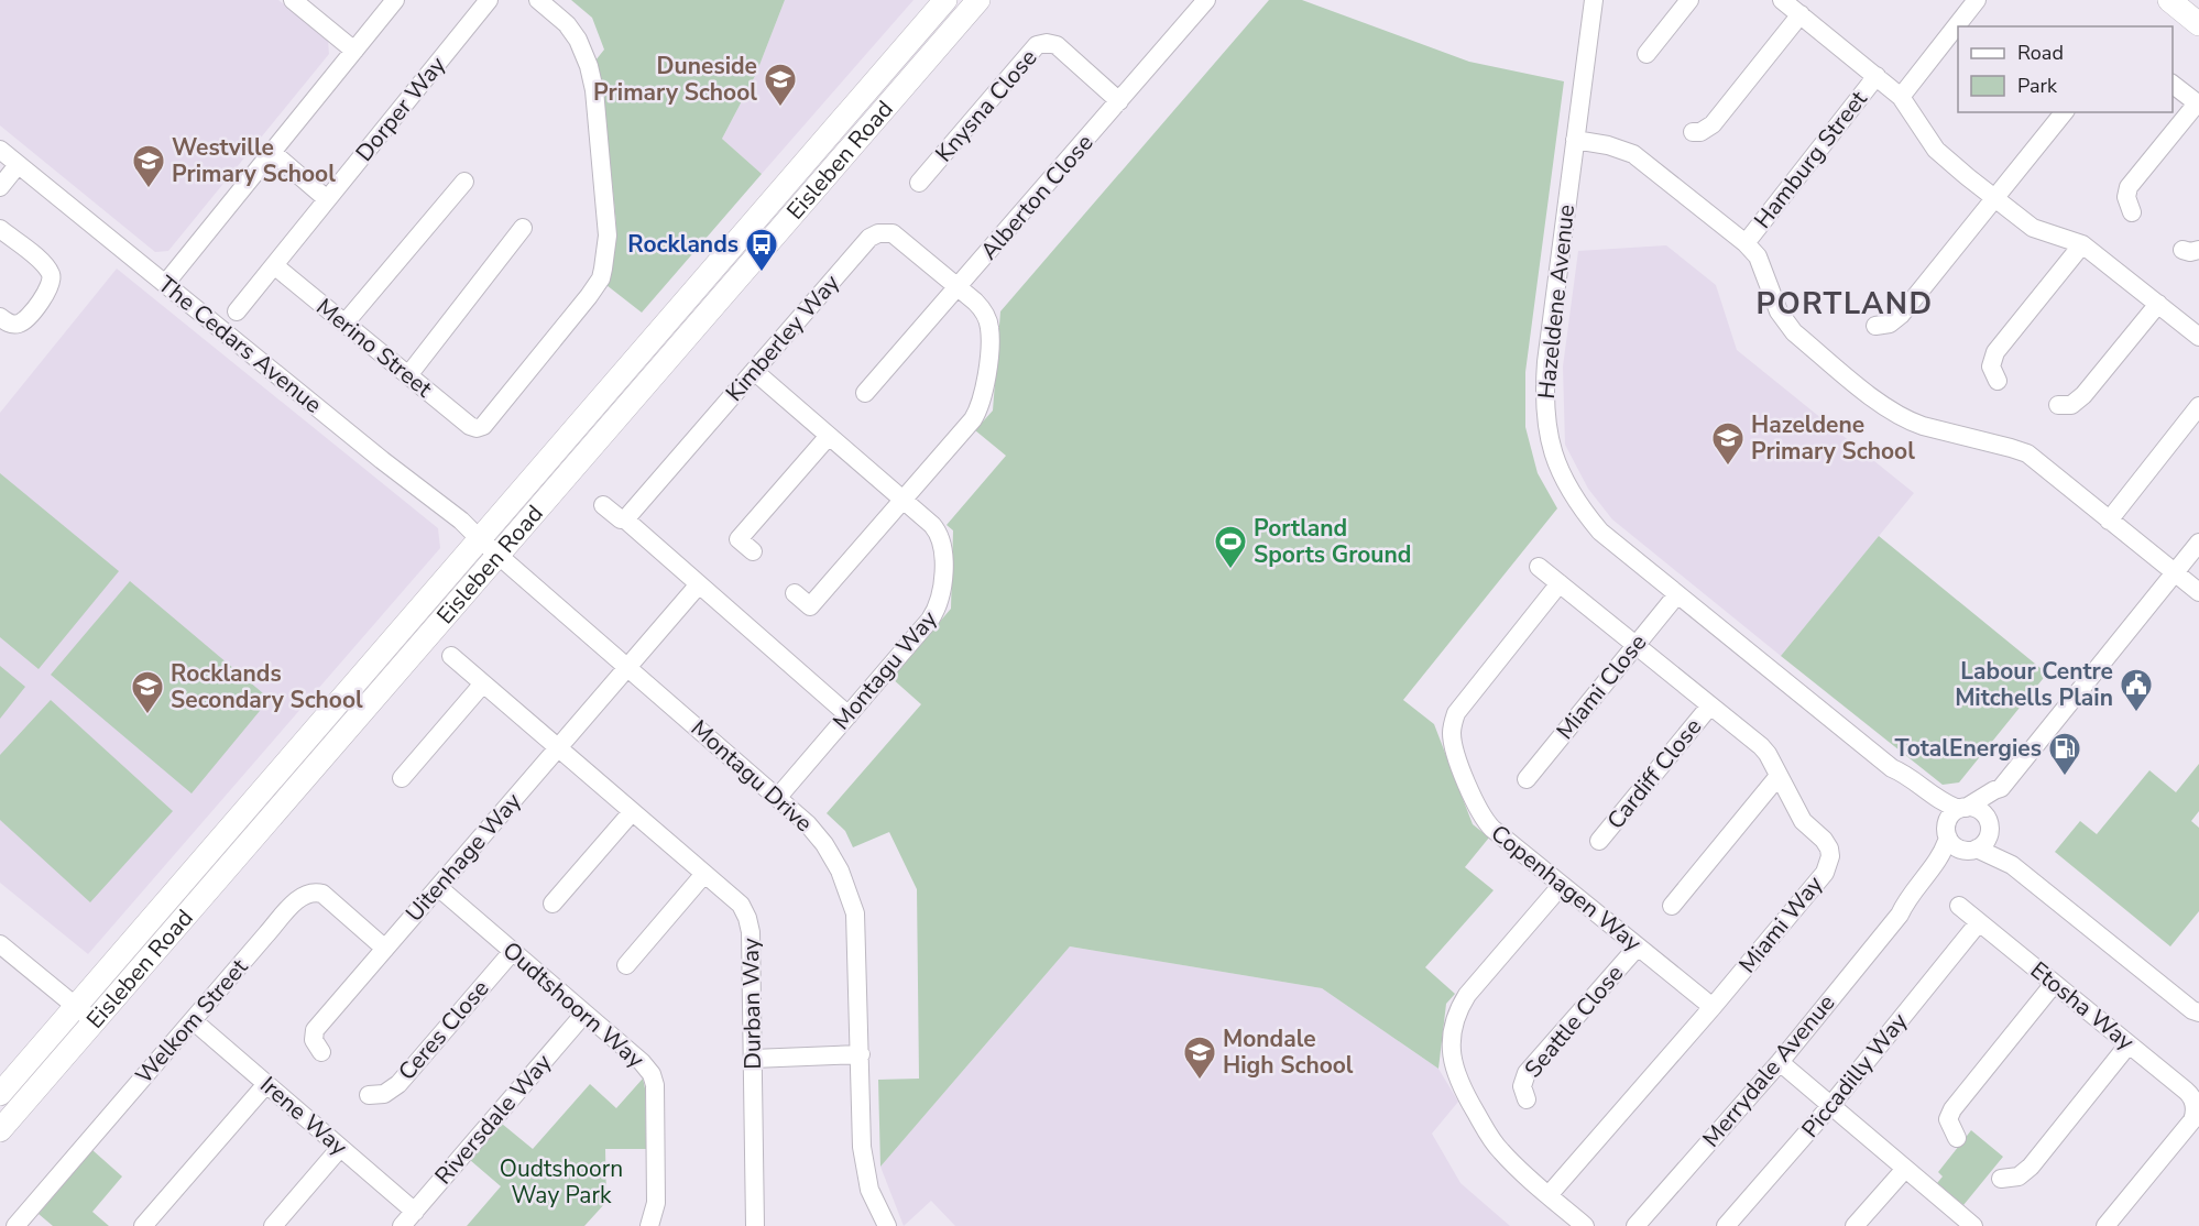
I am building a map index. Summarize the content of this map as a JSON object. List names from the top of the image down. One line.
{"streets":{"main road":["Eisleben Road"],"street":["Knysna Close","Dorper Way","Hamburg Street","Alberton Close","Hazeldene Avenue","Kimberley Way","The Cedars Avenue","Merino Street","Montagu Way","Miami Close","Cardiff Close","Montagu Drive","Uitenhage Way","Copenhagen Way","Miami Way","Durban Way","Oudtshoorn Way","Etosha Way","Welkom Street","Seattle Close","Ceres Close","Merrydale Avenue","Piccadilly Way","Irene Way","Riversdale Way"]},"crossings":[["Knysna Close","Alberton Close"],["Dorper Way","Merino Street"],["Eisleben Road","The Cedars Avenue"],["Eisleben Road","Montagu Drive"],["Alberton Close","Kimberley Way"],["Hazeldene Avenue","Miami Close"],["Hazeldene Avenue","Merrydale Avenue"],["Kimberley Way","Montagu Way"],["The Cedars Avenue","Montagu Drive"],["Montagu Way","Montagu Drive"],["Miami Close","Miami Way"],["Cardiff Close","Miami Way"],["Montagu Drive","Uitenhage Way"],["Uitenhage Way","Durban Way"],["Uitenhage Way","Oudtshoorn Way"],["Uitenhage Way","Welkom Street"],["Copenhagen Way","Miami Way"],["Copenhagen Way","Seattle Close"],["Oudtshoorn Way","Ceres Close"],["Oudtshoorn Way","Riversdale Way"],["Etosha Way","Piccadilly Way"],["Welkom Street","Irene Way"],["Irene Way","Riversdale Way"]],"districts":["PORTLAND"],"parks":["Oudtshoorn Way Park"],"places":{"school or university":["Duneside Primary School","Westville Primary School","Hazeldene Primary School","Rocklands Secondary School","Mondale High School"],"bus stop":["Rocklands"],"sports":["Portland Sports Ground"],"public building":["Labour Centre Mitchells Plain"],"fuel station":["TotalEnergies"]},"legend":["Road","Park"]}
